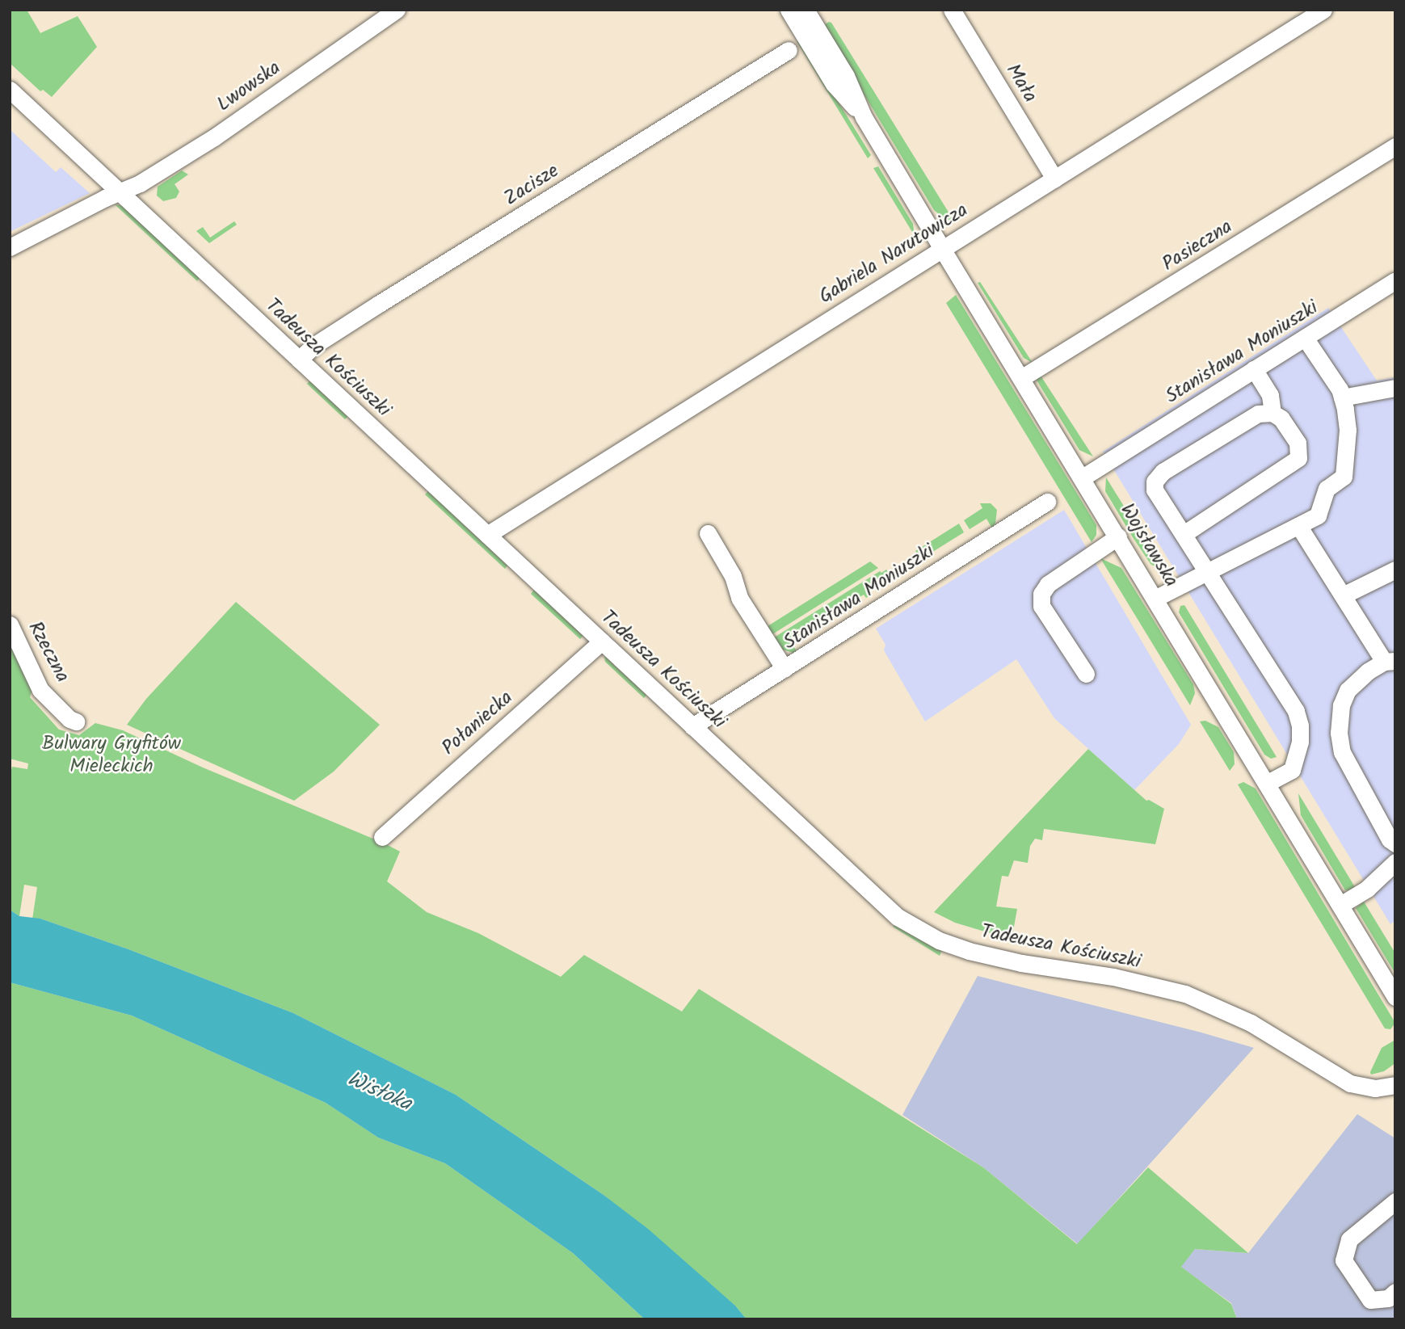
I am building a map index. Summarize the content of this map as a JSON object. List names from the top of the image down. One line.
{"streets":{"street":["Mała","Lwowska","Zacisze","Pasieczna","Gabriela Narutowicza","Stanisława Moniuszki","Tadeusza Kościuszki","Wojsławska","Rzeczna","Połaniecka"]},"crossings":[["Mała","Gabriela Narutowicza"],["Lwowska","Tadeusza Kościuszki"],["Zacisze","Tadeusza Kościuszki"],["Pasieczna","Wojsławska"],["Gabriela Narutowicza","Tadeusza Kościuszki"],["Gabriela Narutowicza","Wojsławska"],["Stanisława Moniuszki","Tadeusza Kościuszki"],["Stanisława Moniuszki","Wojsławska"],["Tadeusza Kościuszki","Połaniecka"]],"water":["Wisłoka"],"parks":["Bulwary Gryfitów Mieleckich"]}
